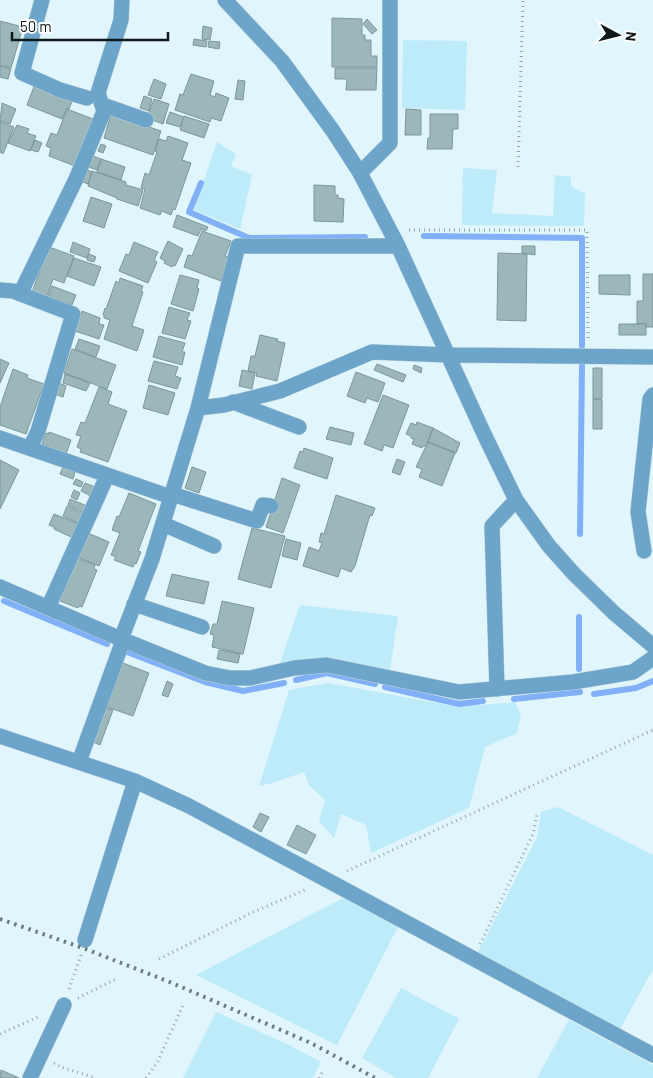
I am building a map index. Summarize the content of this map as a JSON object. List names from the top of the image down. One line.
{"scale_bar":"50 m","north":"right"}
